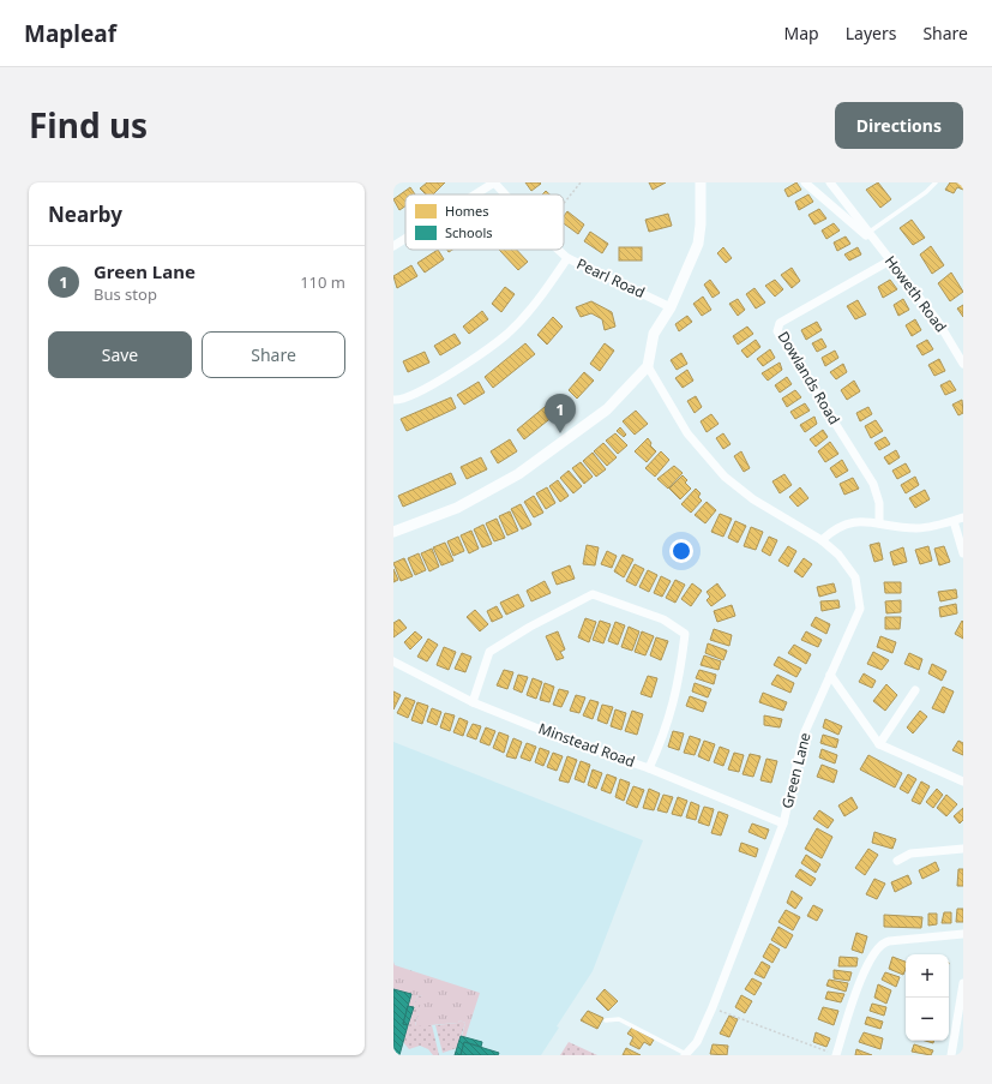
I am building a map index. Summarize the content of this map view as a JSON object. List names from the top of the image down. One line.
{"streets":{"street":["Pearl Road","Howeth Road","Dowlands Road","Minstead Road","Green Lane"]},"crossings":[["Howeth Road","Dowlands Road"],["Minstead Road","Green Lane"]],"legend":["Homes","Schools"],"page":{"header":"Mapleaf","nav":["Map","Layers","Share"],"title":"Find us","buttons":["Directions",["Save","Share"]],"heading":"Nearby","list":[{"mark":"1","name":"Green Lane","note":"Bus stop","value":"110 m"}],"pins":"1","map_buttons":["+","−"]}}
